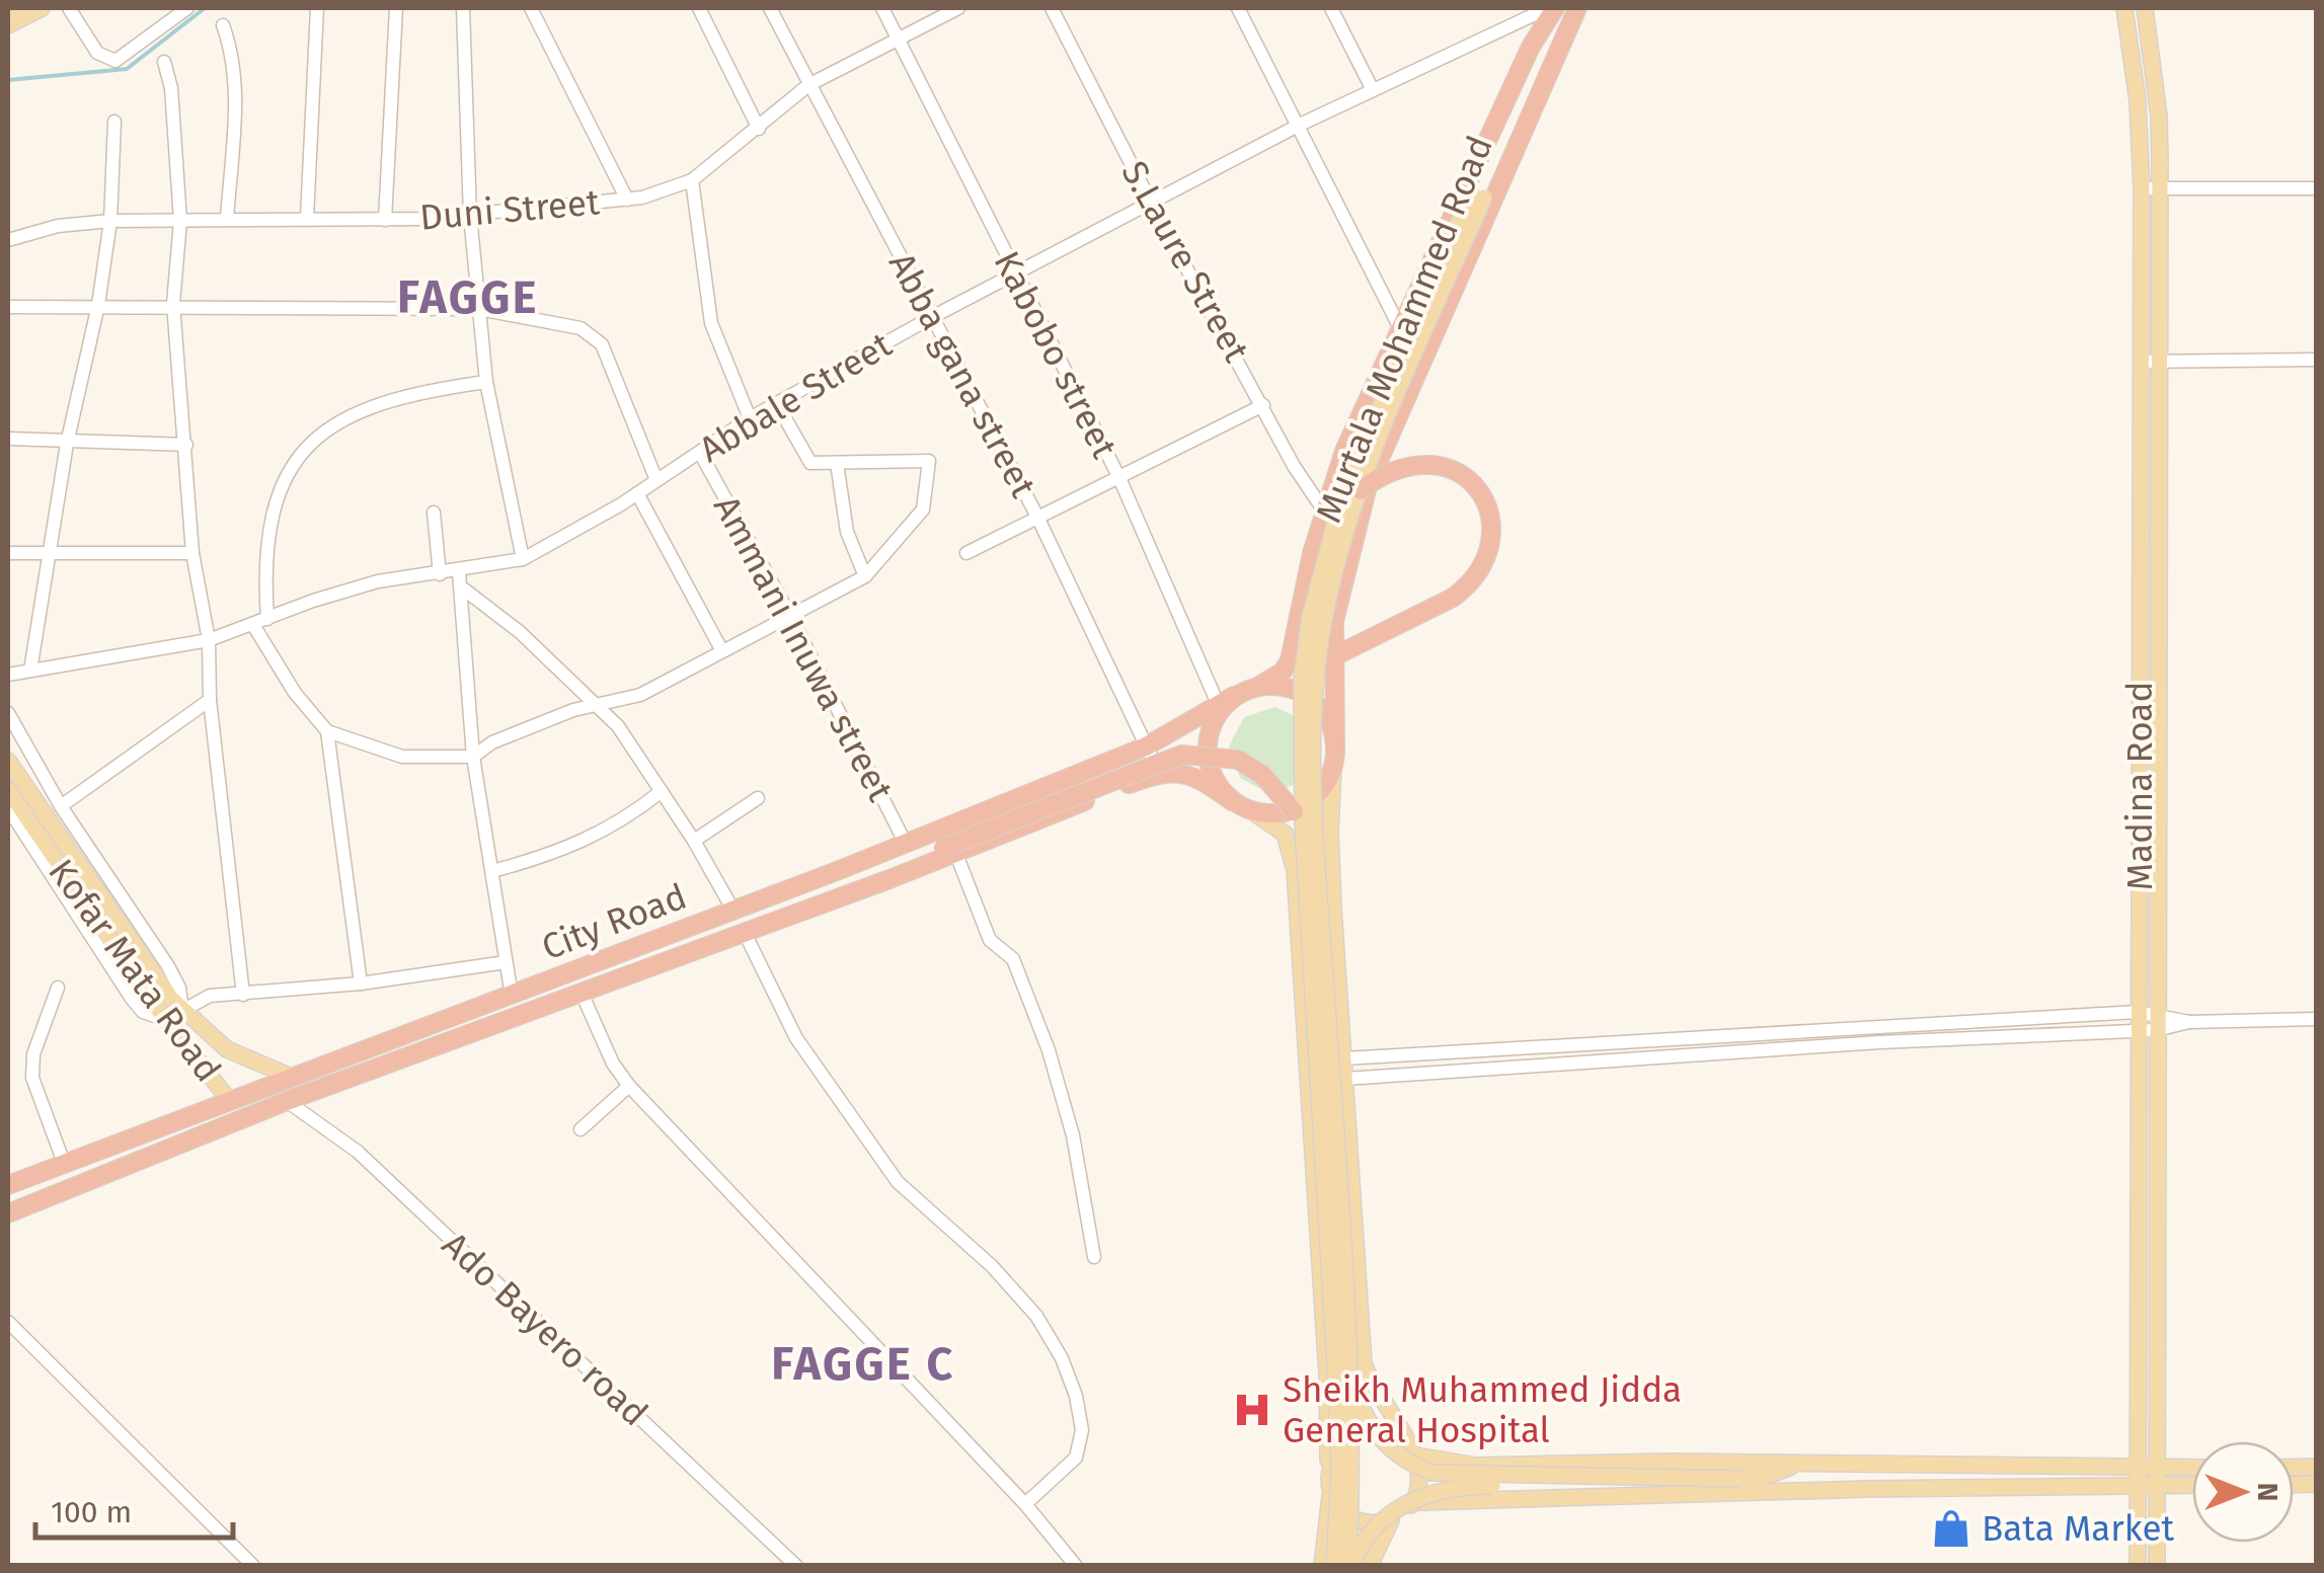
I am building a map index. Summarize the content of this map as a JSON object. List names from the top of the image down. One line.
{"streets":{"highway":["Murtala Mohammed Road","City Road"],"main road":["Madina Road","Kofar Mata Road"],"street":["Duni Street","S.Laure Street","Kabobo street","Abba gana street","Abbale Street","Ammani Inuwa street","Ado Bayero road"]},"crossings":[["Duni Street","Kabobo street"],["Duni Street","Abba gana street"],["S.Laure Street","Murtala Mohammed Road"],["S.Laure Street","Abbale Street"],["Murtala Mohammed Road","Kabobo street"],["Murtala Mohammed Road","Abbale Street"],["Murtala Mohammed Road","City Road"],["Kabobo street","Abbale Street"],["Kabobo street","City Road"],["Abba gana street","Abbale Street"],["Abba gana street","City Road"],["Abbale Street","Ammani Inuwa street"],["Ammani Inuwa street","City Road"],["City Road","Kofar Mata Road"],["City Road","Ado Bayero road"]],"districts":["FAGGE","FAGGE C"],"places":{"hospital":["Sheikh Muhammed Jidda General Hospital"],"shop":["Bata Market"]},"scale_bar":"100 m","north":"right"}
